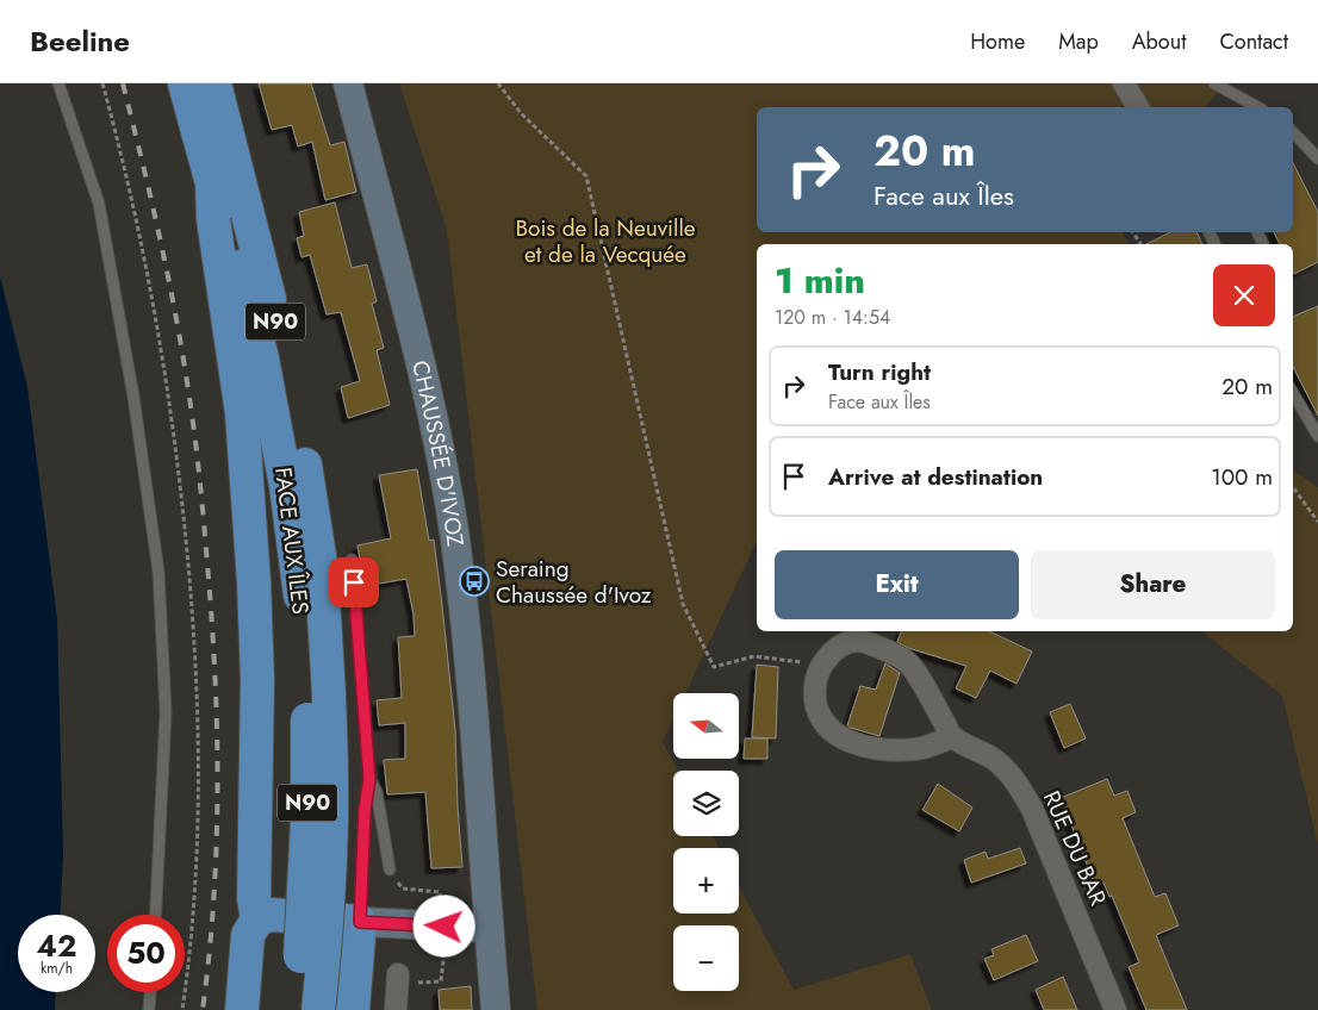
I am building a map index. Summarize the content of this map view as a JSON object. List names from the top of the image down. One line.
{"streets":{"highway":["N90","FACE AUX ÎLES"],"main road":["CHAUSSÉE D'IVOZ"],"street":["RUE DU BAR"]},"parks":["Bois de la Neuville et de la Vecquée"],"places":{"bus stop":["Seraing Chaussée d'Ivoz"]},"north":"left","page":{"header":"Beeline","nav":["Home","Map","About","Contact"],"turn":["20 m","Face aux Îles"],"heading":["1 min","120 m · 14:54"],"list":[{"name":"Turn right","note":"Face aux Îles","value":"20 m"},{"name":"Arrive at destination","value":"100 m"}],"buttons":["Exit","Share"],"map_buttons":["+","−"],"speed":"42 km/h","limit":"50"}}
